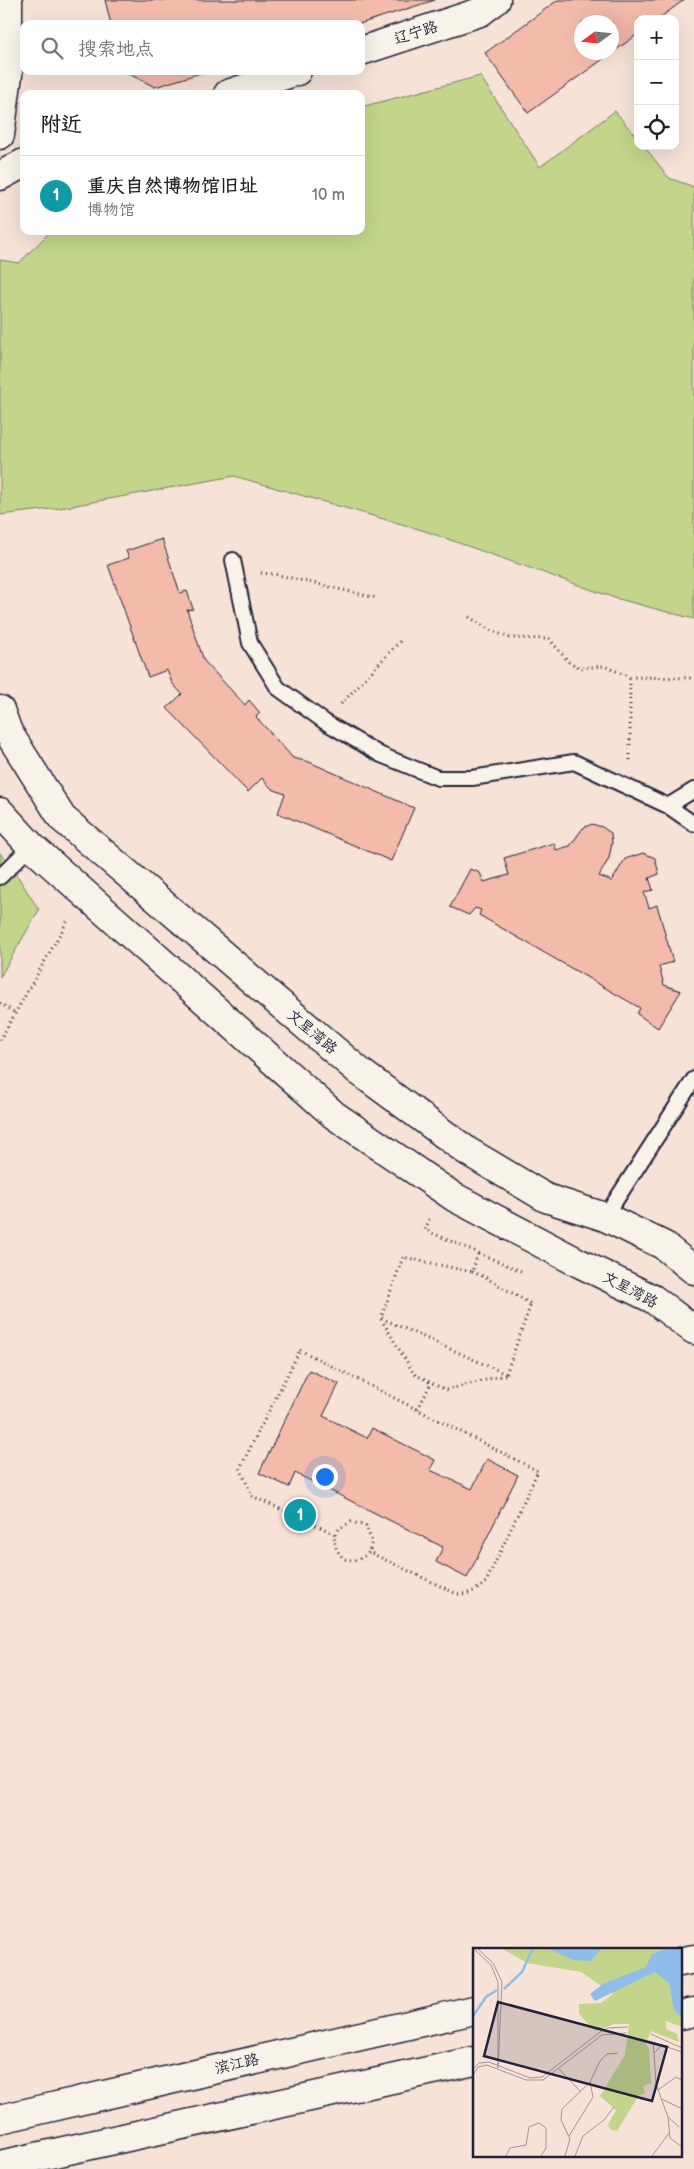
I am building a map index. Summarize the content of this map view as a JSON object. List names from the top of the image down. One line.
{"streets":{"main road":["辽宁路","文星湾路","滨江路"]},"north":"left","page":{"map_buttons":["+","−"],"search":"搜索地点","heading":"附近","list":[{"mark":"1","name":"重庆自然博物馆旧址","note":"博物馆","value":"10 m"}],"pins":"1"}}
